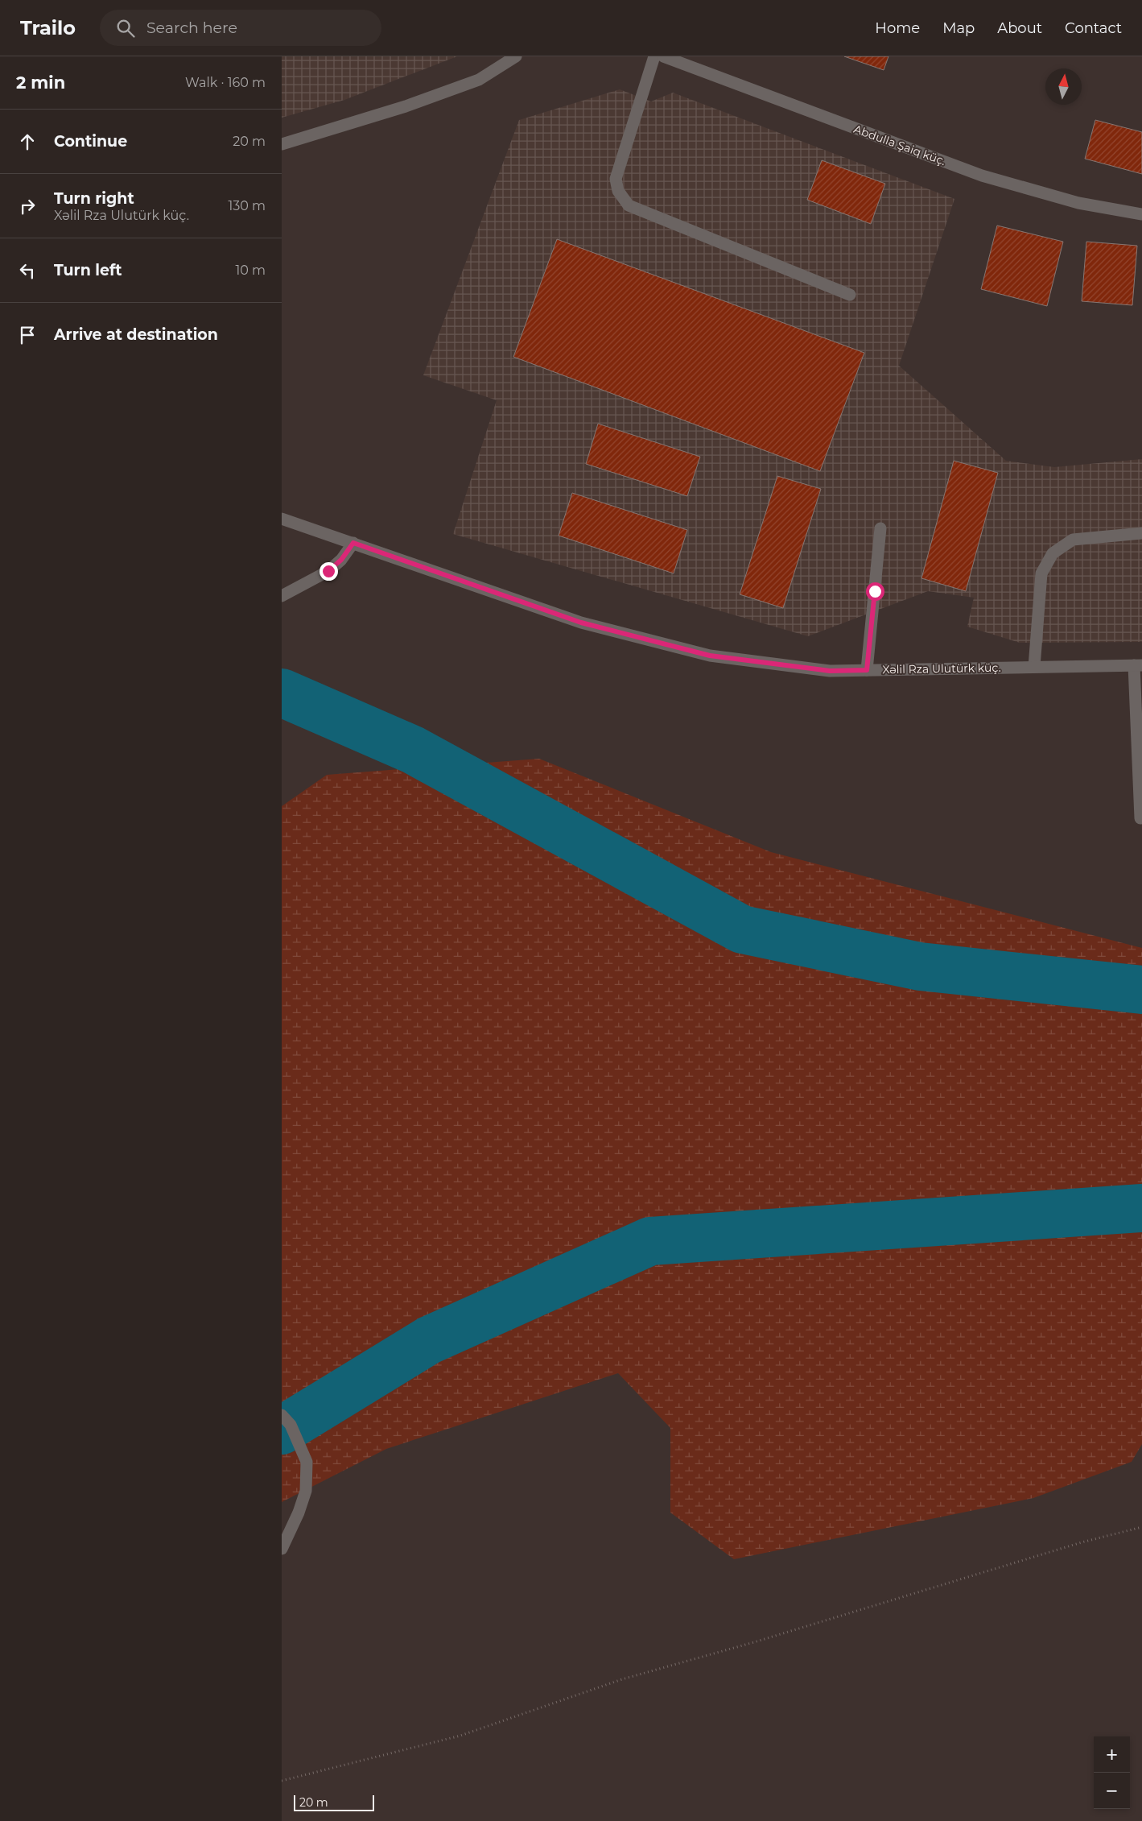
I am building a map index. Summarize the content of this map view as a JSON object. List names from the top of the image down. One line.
{"streets":{"street":["Abdulla Şaiq küç.","Xəlil Rza Ulutürk küç."]},"scale_bar":"20 m","north":"top","page":{"header":"Trailo","search":"Search here","nav":["Home","Map","About","Contact"],"heading":["2 min","Walk · 160 m"],"list":[["Continue","20 m"],["Turn right","Xəlil Rza Ulutürk küç.","130 m"],["Turn left","10 m"],"Arrive at destination"],"map_buttons":["+","−"],"scale":"20 m"}}
